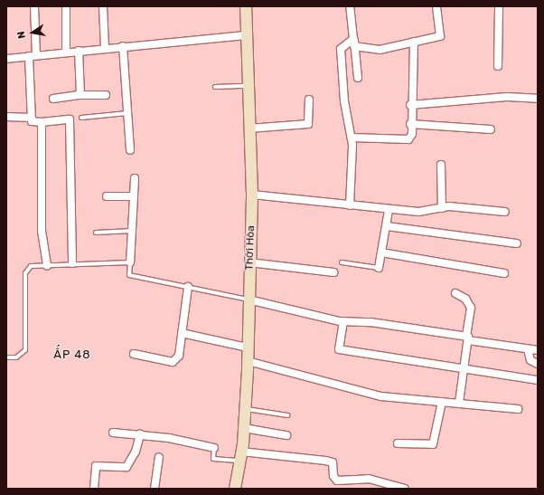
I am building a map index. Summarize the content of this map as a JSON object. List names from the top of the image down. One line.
{"streets":{"street":["Thới Hòa"]},"districts":["ẤP 48"],"north":"left"}
